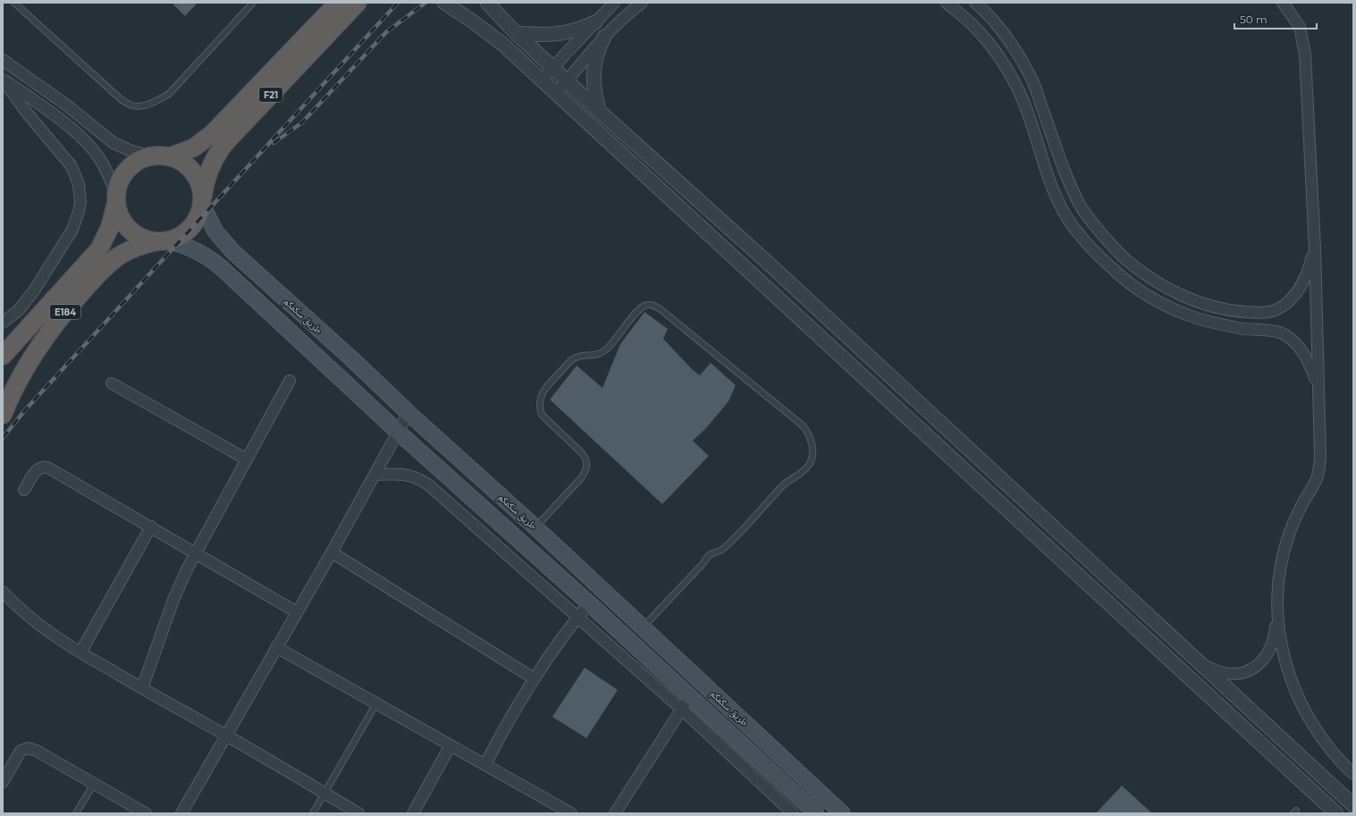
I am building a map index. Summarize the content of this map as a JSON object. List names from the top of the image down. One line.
{"streets":{"highway":["F21","E184"],"main road":["طريق سكمكم"]},"crossings":[["F21","E184"],["F21","طريق سكمكم"],["E184","طريق سكمكم"]],"scale_bar":"50 m"}
